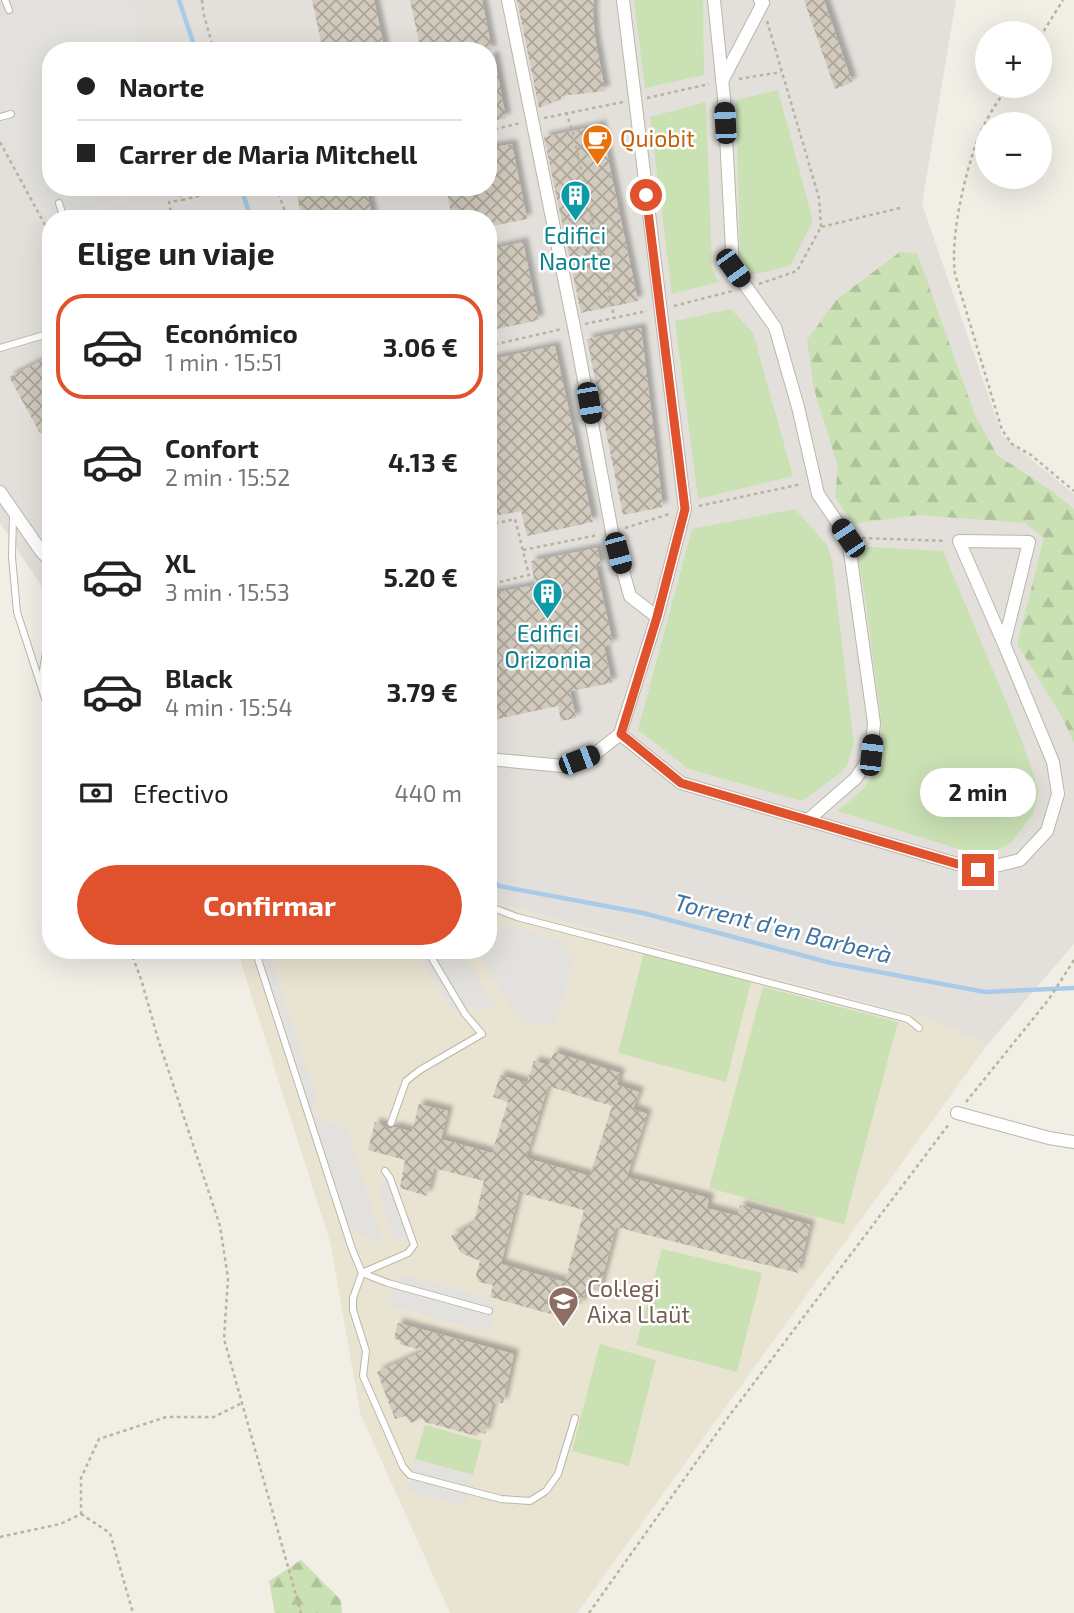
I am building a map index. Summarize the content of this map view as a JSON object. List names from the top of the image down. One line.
{"water":["Torrent d'en Barberà"],"places":{"cafe":["Quiobit"],"building":["Edifici Naorte","Edifici Orizonia"],"school or university":["Col·legi Aixa Llaüt"]},"page":{"map_buttons":["+","−"],"banner":["Naorte","Carrer de Maria Mitchell"],"heading":"Elige un viaje","list":[{"name":"Económico","note":"1 min · 15:51","value":"3.06 €"},{"name":"Confort","note":"2 min · 15:52","value":"4.13 €"},{"name":"XL","note":"3 min · 15:53","value":"5.20 €"},{"name":"Black","note":"4 min · 15:54","value":"3.79 €"}],"pay":["Efectivo","440 m"],"bubble":"2 min","buttons":"Confirmar"}}
